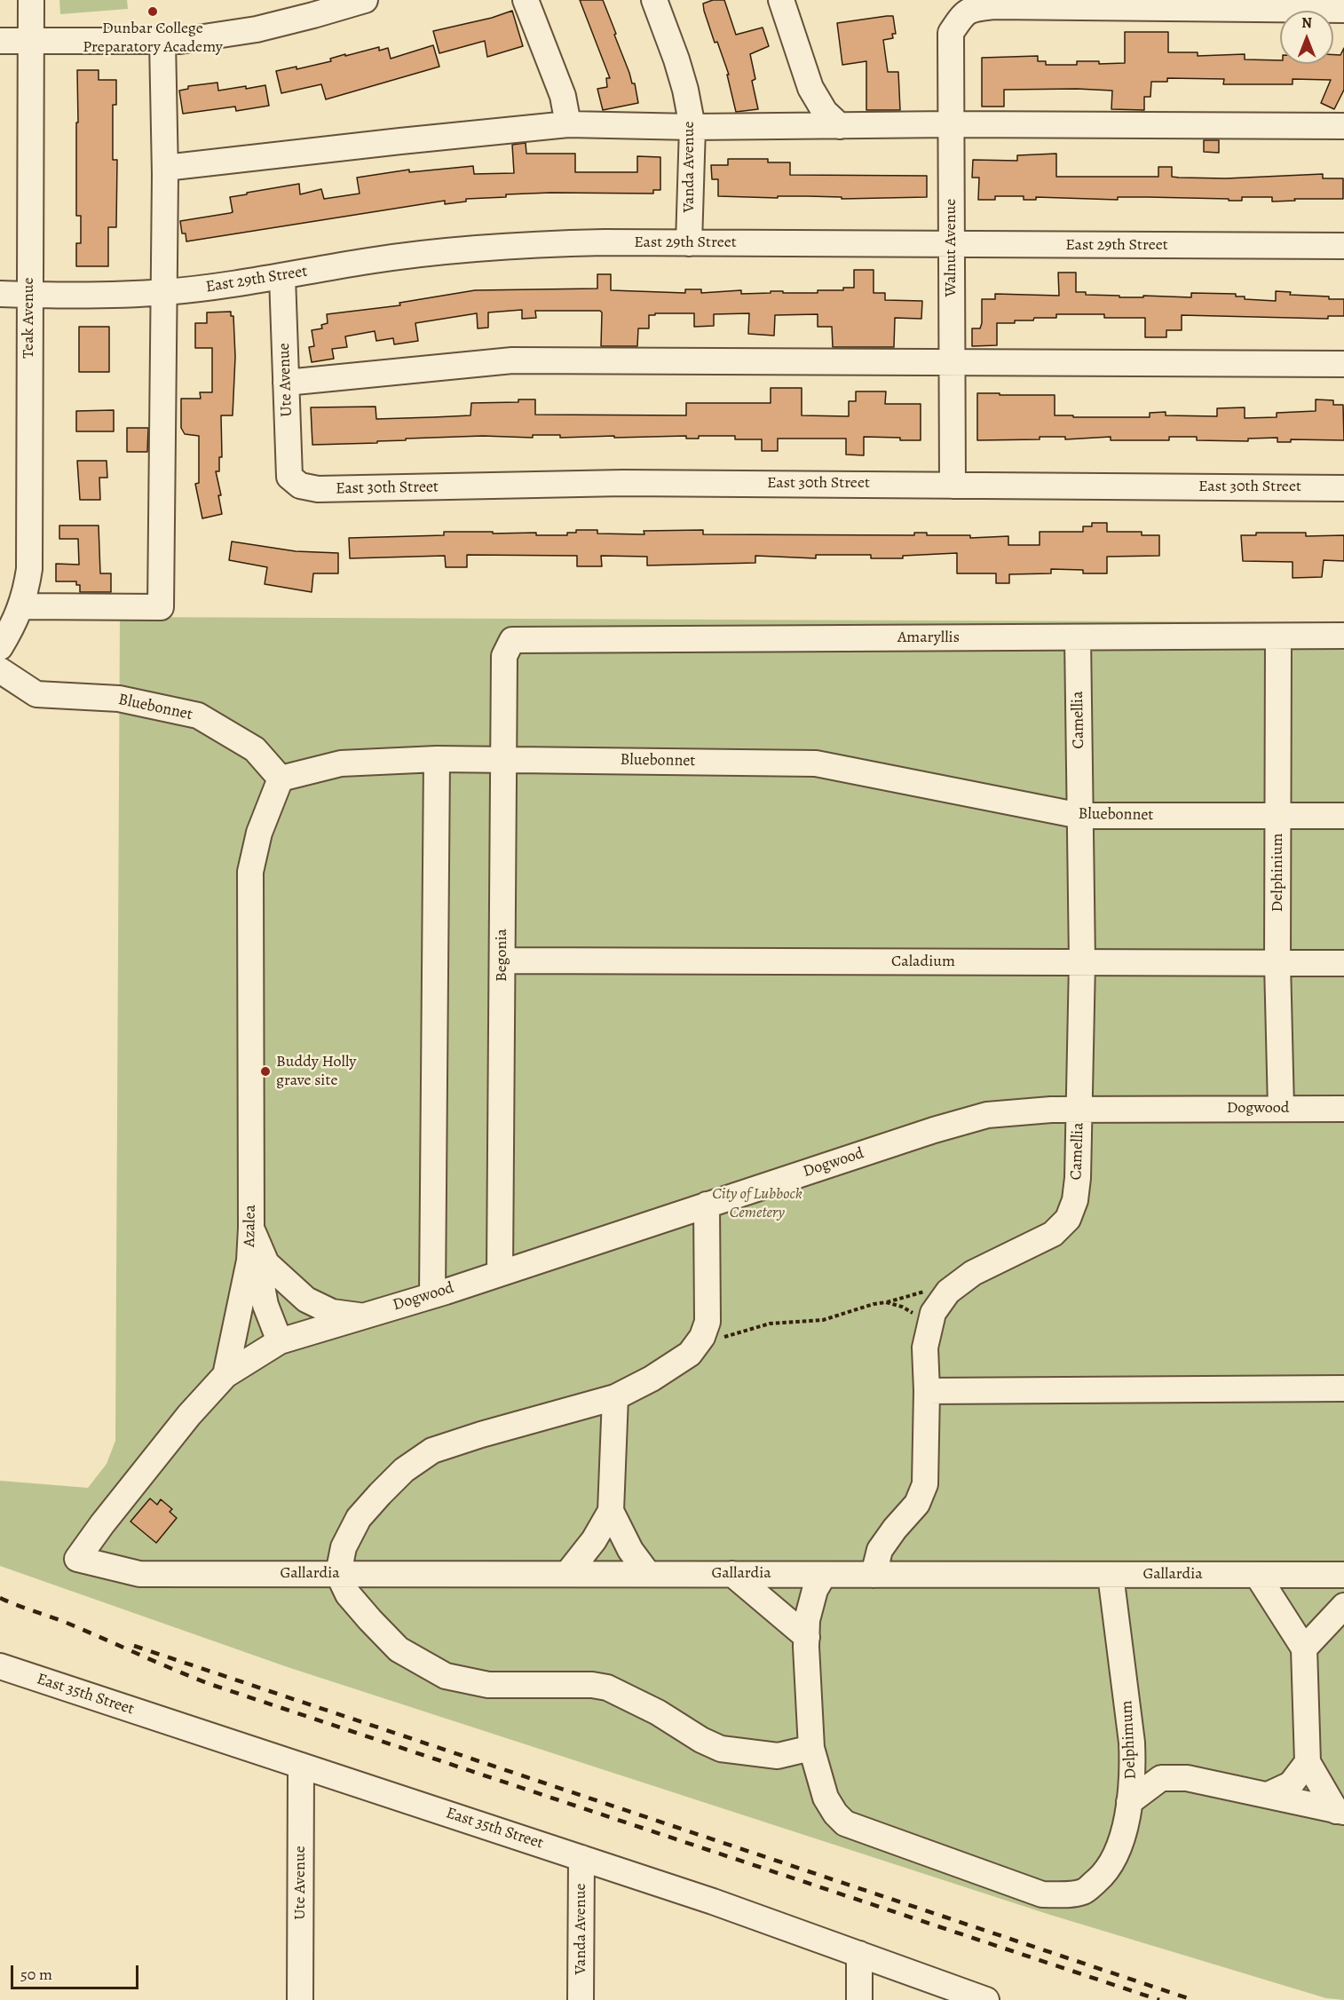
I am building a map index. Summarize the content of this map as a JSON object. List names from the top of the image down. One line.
{"streets":{"street":["Vanda Avenue","East 29th Street","Walnut Avenue","Teak Avenue","Ute Avenue","East 30th Street","Amaryllis","Bluebonnet","Camellia","Delphinium","Begonia","Caladium","Dogwood","Azalea","Gallardia","East 35th Street","Delphimum"]},"crossings":[["Vanda Avenue","East 29th Street"],["Vanda Avenue","East 35th Street"],["East 29th Street","Walnut Avenue"],["East 29th Street","Teak Avenue"],["East 29th Street","Ute Avenue"],["Walnut Avenue","East 30th Street"],["Ute Avenue","East 30th Street"],["Ute Avenue","East 35th Street"],["Amaryllis","Camellia"],["Amaryllis","Delphinium"],["Amaryllis","Begonia"],["Bluebonnet","Camellia"],["Bluebonnet","Delphinium"],["Bluebonnet","Begonia"],["Bluebonnet","Azalea"],["Camellia","Caladium"],["Camellia","Dogwood"],["Camellia","Gallardia"],["Delphinium","Caladium"],["Delphinium","Dogwood"],["Begonia","Caladium"],["Begonia","Dogwood"],["Dogwood","Azalea"],["Dogwood","Gallardia"],["Azalea","Gallardia"],["Gallardia","Delphimum"]],"parks":["City of Lubbock Cemetery"],"places":["Dunbar College Preparatory Academy","Buddy Holly grave site"],"scale_bar":"50 m","north":"top"}
